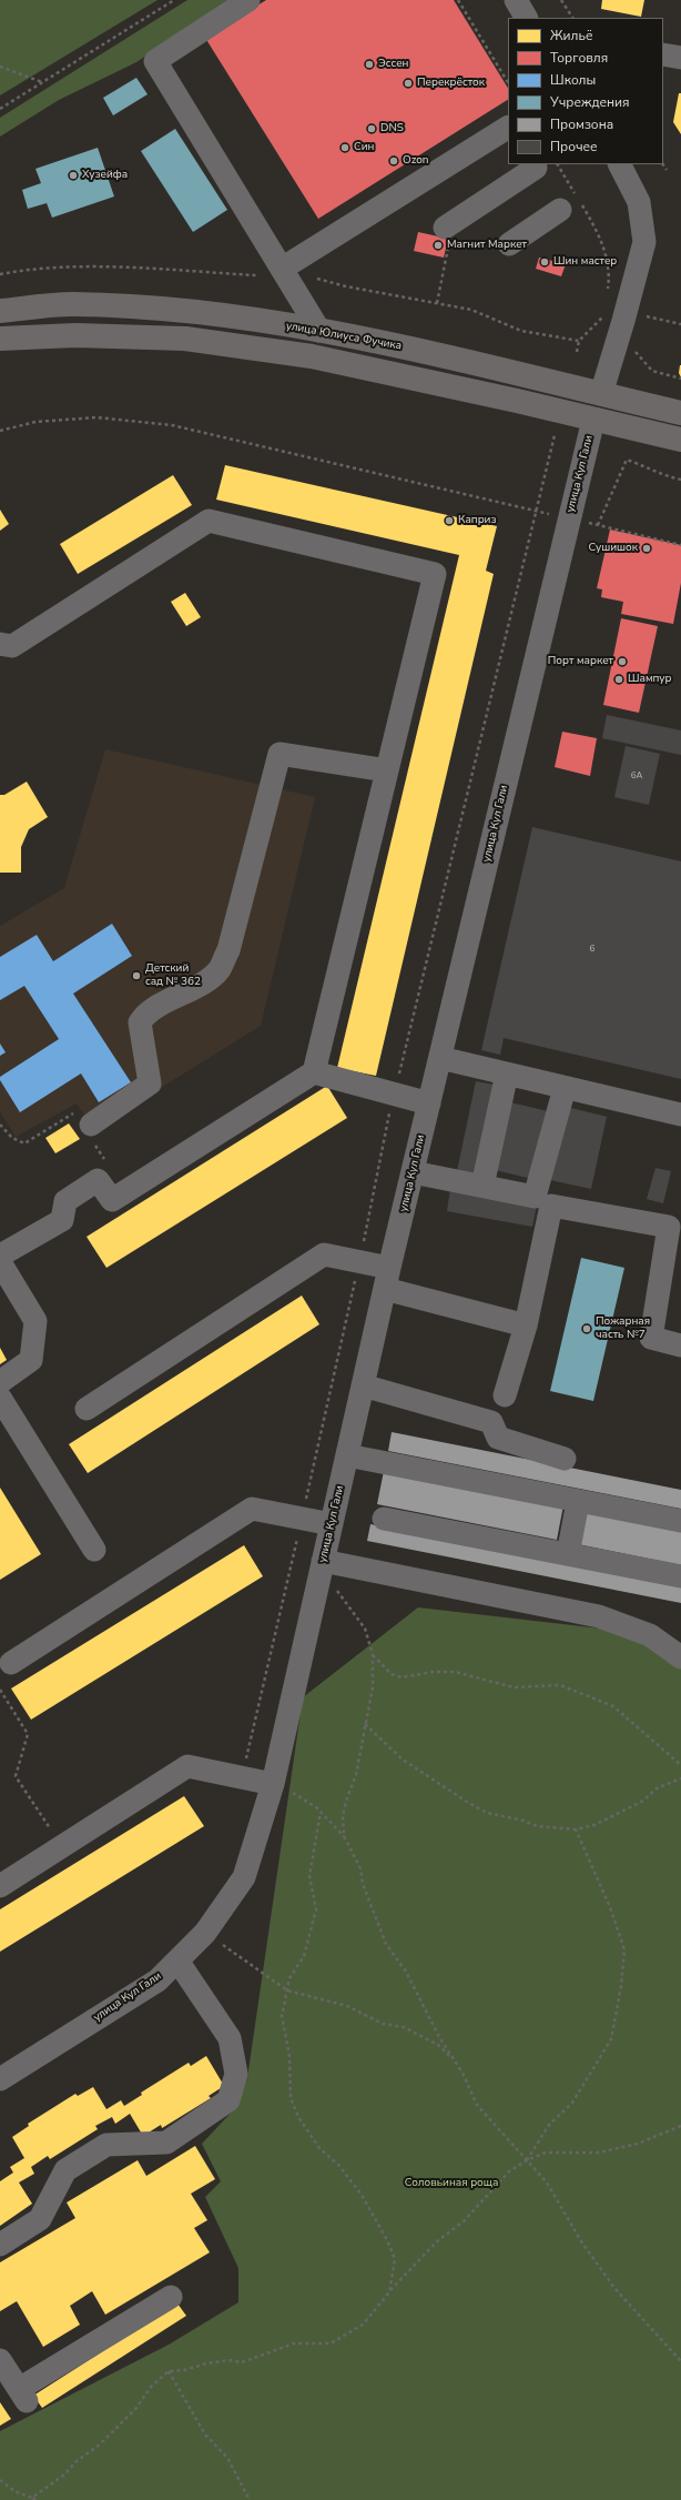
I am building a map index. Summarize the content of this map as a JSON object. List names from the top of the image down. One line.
{"streets":{"main road":["улица Юлиуса Фучика","улица Кул Гали"]},"crossings":[["улица Юлиуса Фучика","улица Кул Гали"]],"parks":["Соловьиная роща"],"places":["Эссен","Перекрёсток","DNS","Син","Ozon","Хузейфа","Магнит Маркет","Шин мастер","Каприз","Сушишок","Порт маркет","Шампур","Детский сад № 362","Пожарная часть №7"],"house_numbers":["6А","6"],"legend":["Жильё","Торговля","Школы","Учреждения","Промзона","Прочее"]}
